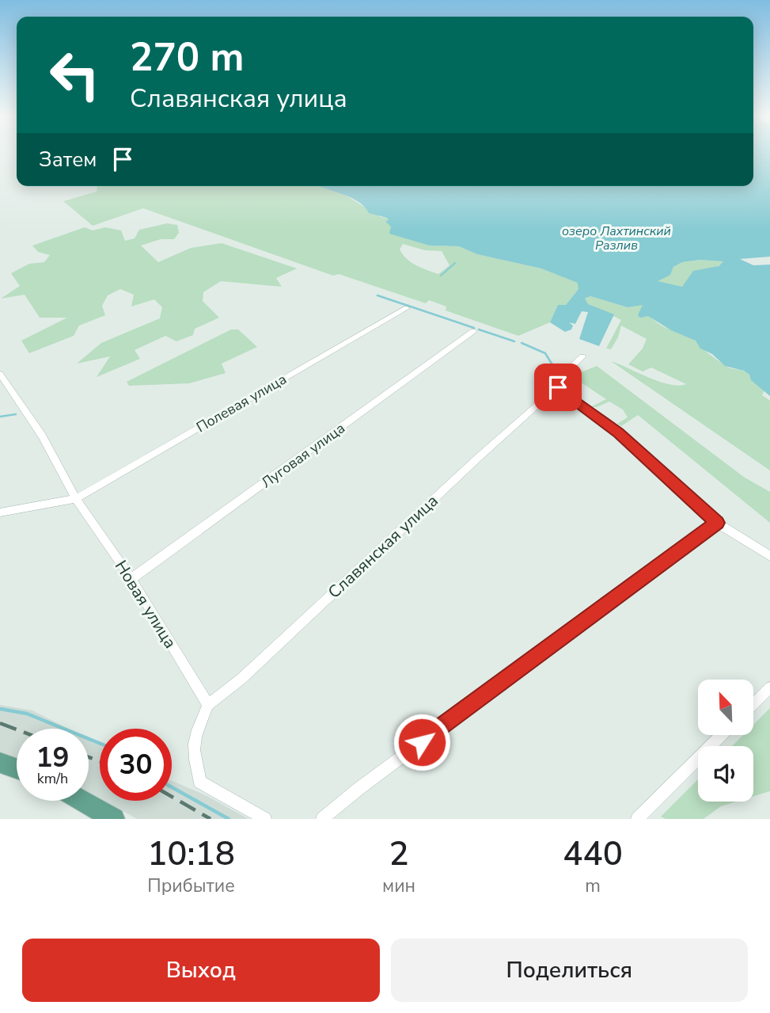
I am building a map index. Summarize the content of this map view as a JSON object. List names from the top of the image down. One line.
{"streets":{"street":["Полевая улица","Луговая улица","Славянская улица","Новая улица"]},"crossings":[["Полевая улица","Новая улица"],["Луговая улица","Новая улица"],["Славянская улица","Новая улица"]],"water":["озеро Лахтинский Разлив"],"north":"top left","page":{"turn":["270 m","Славянская улица"],"then":"Затем","speed":"19 km/h","limit":"30","eta":["10:18","Прибытие","2","мин","440","m"],"buttons":["Выход","Поделиться"]}}
